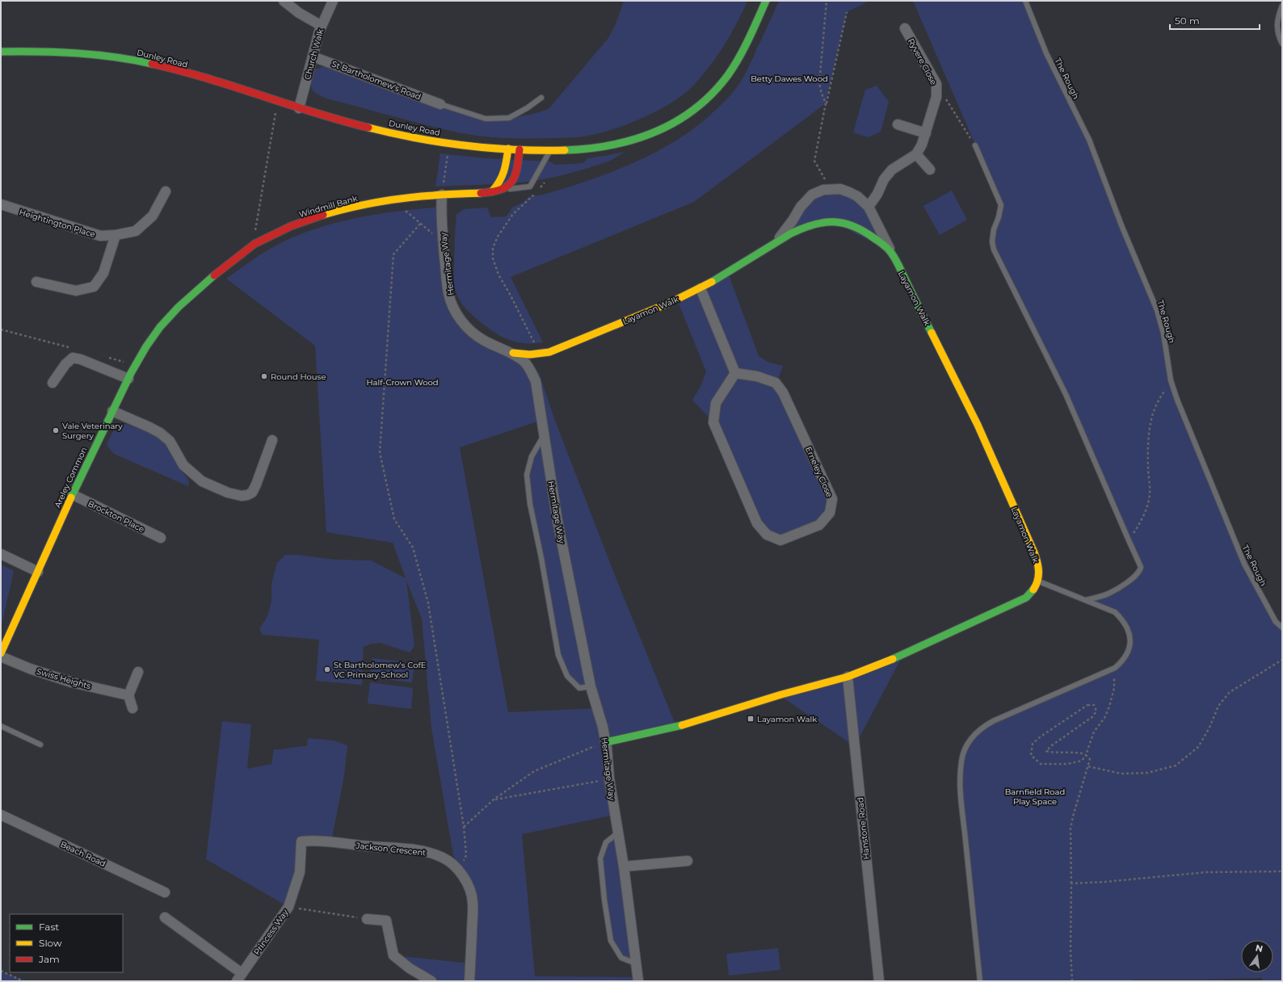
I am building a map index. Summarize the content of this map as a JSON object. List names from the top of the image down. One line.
{"streets":{"main road":["Dunley Road","Windmill Bank","Layamon Walk","Areley Common"],"street":["Church Walk","Ryvere Close","St Bartholomew's Road","Heightington Place","Hermitage Way","Erneley Close","Brockton Place","Swiss Heights","Hanstone Road","Jackson Crescent","Beach Road","Princess Way"],"lane":["The Rough"]},"crossings":[["Church Walk","Dunley Road"],["Church Walk","St Bartholomew's Road"],["Ryvere Close","Layamon Walk"],["Windmill Bank","Hermitage Way"],["Windmill Bank","Areley Common"],["Hermitage Way","Layamon Walk"],["Areley Common","Brockton Place"],["Jackson Crescent","Princess Way"]],"parks":["Betty Dawes Wood","Half-Crown Wood","Barnfield Road Play Space"],"places":{"other":["Round House","Vale Veterinary Surgery","St Bartholomew's CofE VC Primary School"],"transit":["Layamon Walk"]},"legend":["Fast","Slow","Jam"],"scale_bar":"50 m","north":"top"}
